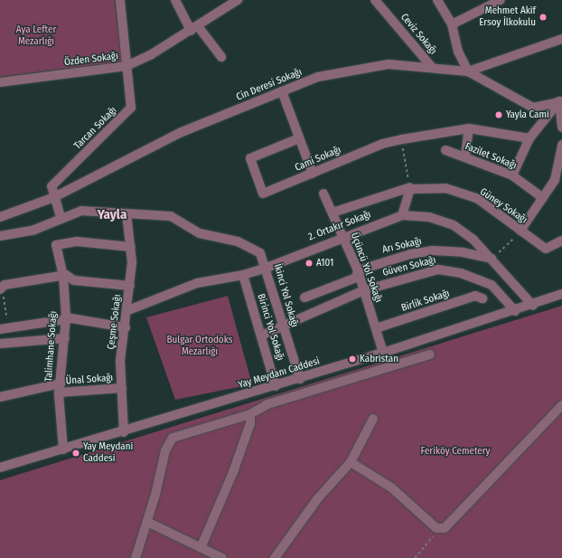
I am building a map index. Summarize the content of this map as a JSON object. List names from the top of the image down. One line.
{"streets":{"street":["Ceviz Sokağı","Özden Sokağı","Cin Deresi Sokağı","Tarcan Sokağı","Fazilet Sokağı","Cami Sokağı","Güney Sokağı","2. Ortakır Sokağı","Arı Sokağı","Güven Sokağı","Üçüncü Yol Sokağı","İkinci Yol Sokağı","Birlik Sokağı","Çeşme Sokağı","Birinci Yol Sokağı","Talimhane Sokağı","Yay Meydanı Caddesi","Ünal Sokağı"]},"crossings":[["Ceviz Sokağı","Cin Deresi Sokağı"],["Özden Sokağı","Tarcan Sokağı"],["Cin Deresi Sokağı","Tarcan Sokağı"],["Güney Sokağı","2. Ortakır Sokağı"],["2. Ortakır Sokağı","Arı Sokağı"],["2. Ortakır Sokağı","Üçüncü Yol Sokağı"],["2. Ortakır Sokağı","İkinci Yol Sokağı"],["2. Ortakır Sokağı","Çeşme Sokağı"],["2. Ortakır Sokağı","Birinci Yol Sokağı"],["2. Ortakır Sokağı","Yay Meydanı Caddesi"],["Arı Sokağı","Üçüncü Yol Sokağı"],["Güven Sokağı","Üçüncü Yol Sokağı"],["Güven Sokağı","İkinci Yol Sokağı"],["Güven Sokağı","Birinci Yol Sokağı"],["Güven Sokağı","Yay Meydanı Caddesi"],["Üçüncü Yol Sokağı","Birlik Sokağı"],["Üçüncü Yol Sokağı","Yay Meydanı Caddesi"],["İkinci Yol Sokağı","Çeşme Sokağı"],["İkinci Yol Sokağı","Yay Meydanı Caddesi"],["Çeşme Sokağı","Talimhane Sokağı"],["Çeşme Sokağı","Yay Meydanı Caddesi"],["Çeşme Sokağı","Ünal Sokağı"],["Birinci Yol Sokağı","Yay Meydanı Caddesi"],["Talimhane Sokağı","Yay Meydanı Caddesi"],["Talimhane Sokağı","Ünal Sokağı"]],"districts":["Yayla"],"parks":["Aya Lefter Mezarlığı","Bulgar Ortodoks Mezarlığı","Feriköy Cemetery"],"places":["Mehmet Akif Ersoy İlkokulu","Yayla Cami","A101","Kabristan","Yay Meydani Caddesi"]}
